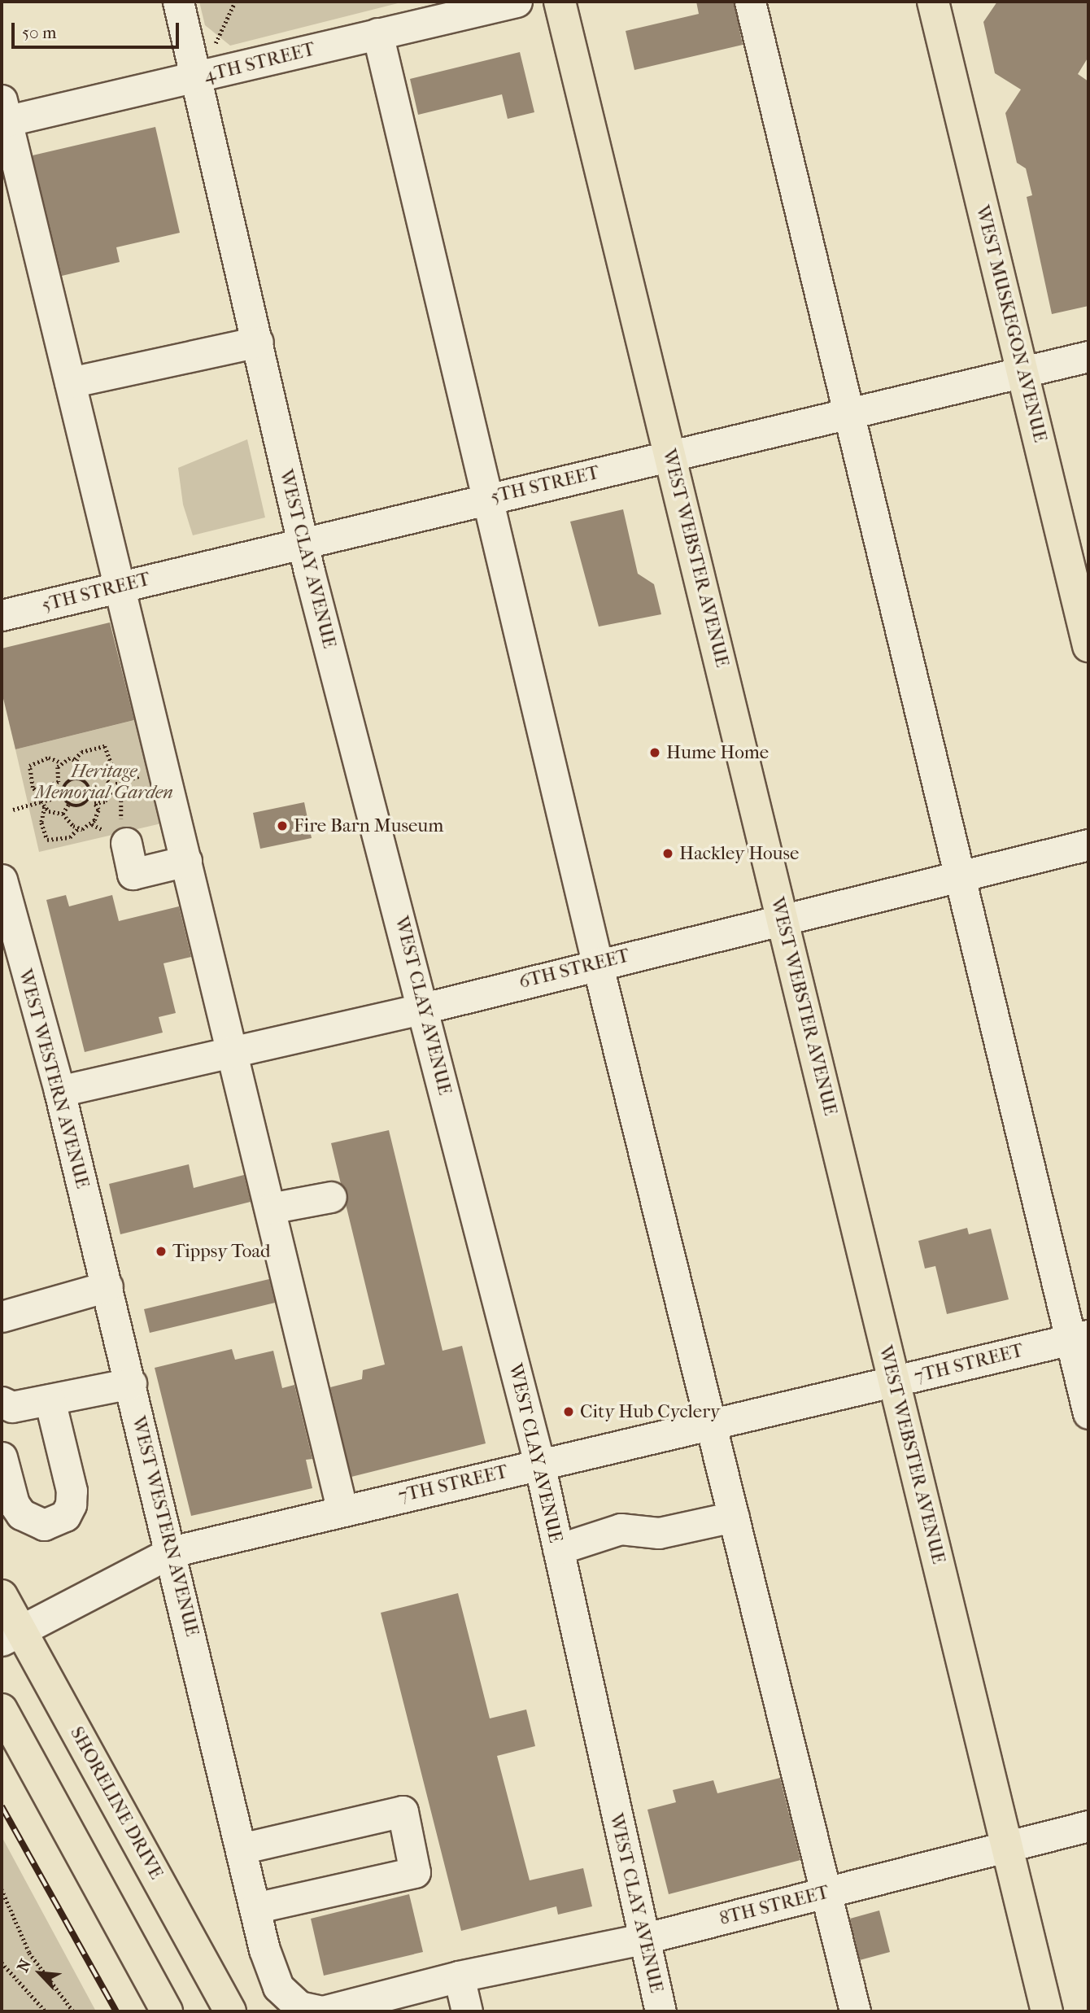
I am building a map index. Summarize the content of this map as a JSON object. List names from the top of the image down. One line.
{"streets":{"main road":["WEST MUSKEGON AVENUE","WEST WEBSTER AVENUE","SHORELINE DRIVE"],"street":["4TH STREET","5TH STREET","WEST CLAY AVENUE","6TH STREET","WEST WESTERN AVENUE","7TH STREET","8TH STREET"]},"crossings":[["4TH STREET","WEST CLAY AVENUE"],["WEST MUSKEGON AVENUE","5TH STREET"],["5TH STREET","WEST WEBSTER AVENUE"],["5TH STREET","WEST CLAY AVENUE"],["WEST WEBSTER AVENUE","6TH STREET"],["WEST WEBSTER AVENUE","7TH STREET"],["WEST WEBSTER AVENUE","8TH STREET"],["WEST CLAY AVENUE","6TH STREET"],["WEST CLAY AVENUE","7TH STREET"],["WEST CLAY AVENUE","8TH STREET"],["6TH STREET","WEST WESTERN AVENUE"],["WEST WESTERN AVENUE","7TH STREET"],["WEST WESTERN AVENUE","8TH STREET"],["7TH STREET","SHORELINE DRIVE"]],"parks":["Heritage Memorial Garden"],"places":["Hume Home","Fire Barn Museum","Hackley House","Tippsy Toad","City Hub Cyclery"],"scale_bar":"50 m","north":"top left"}
